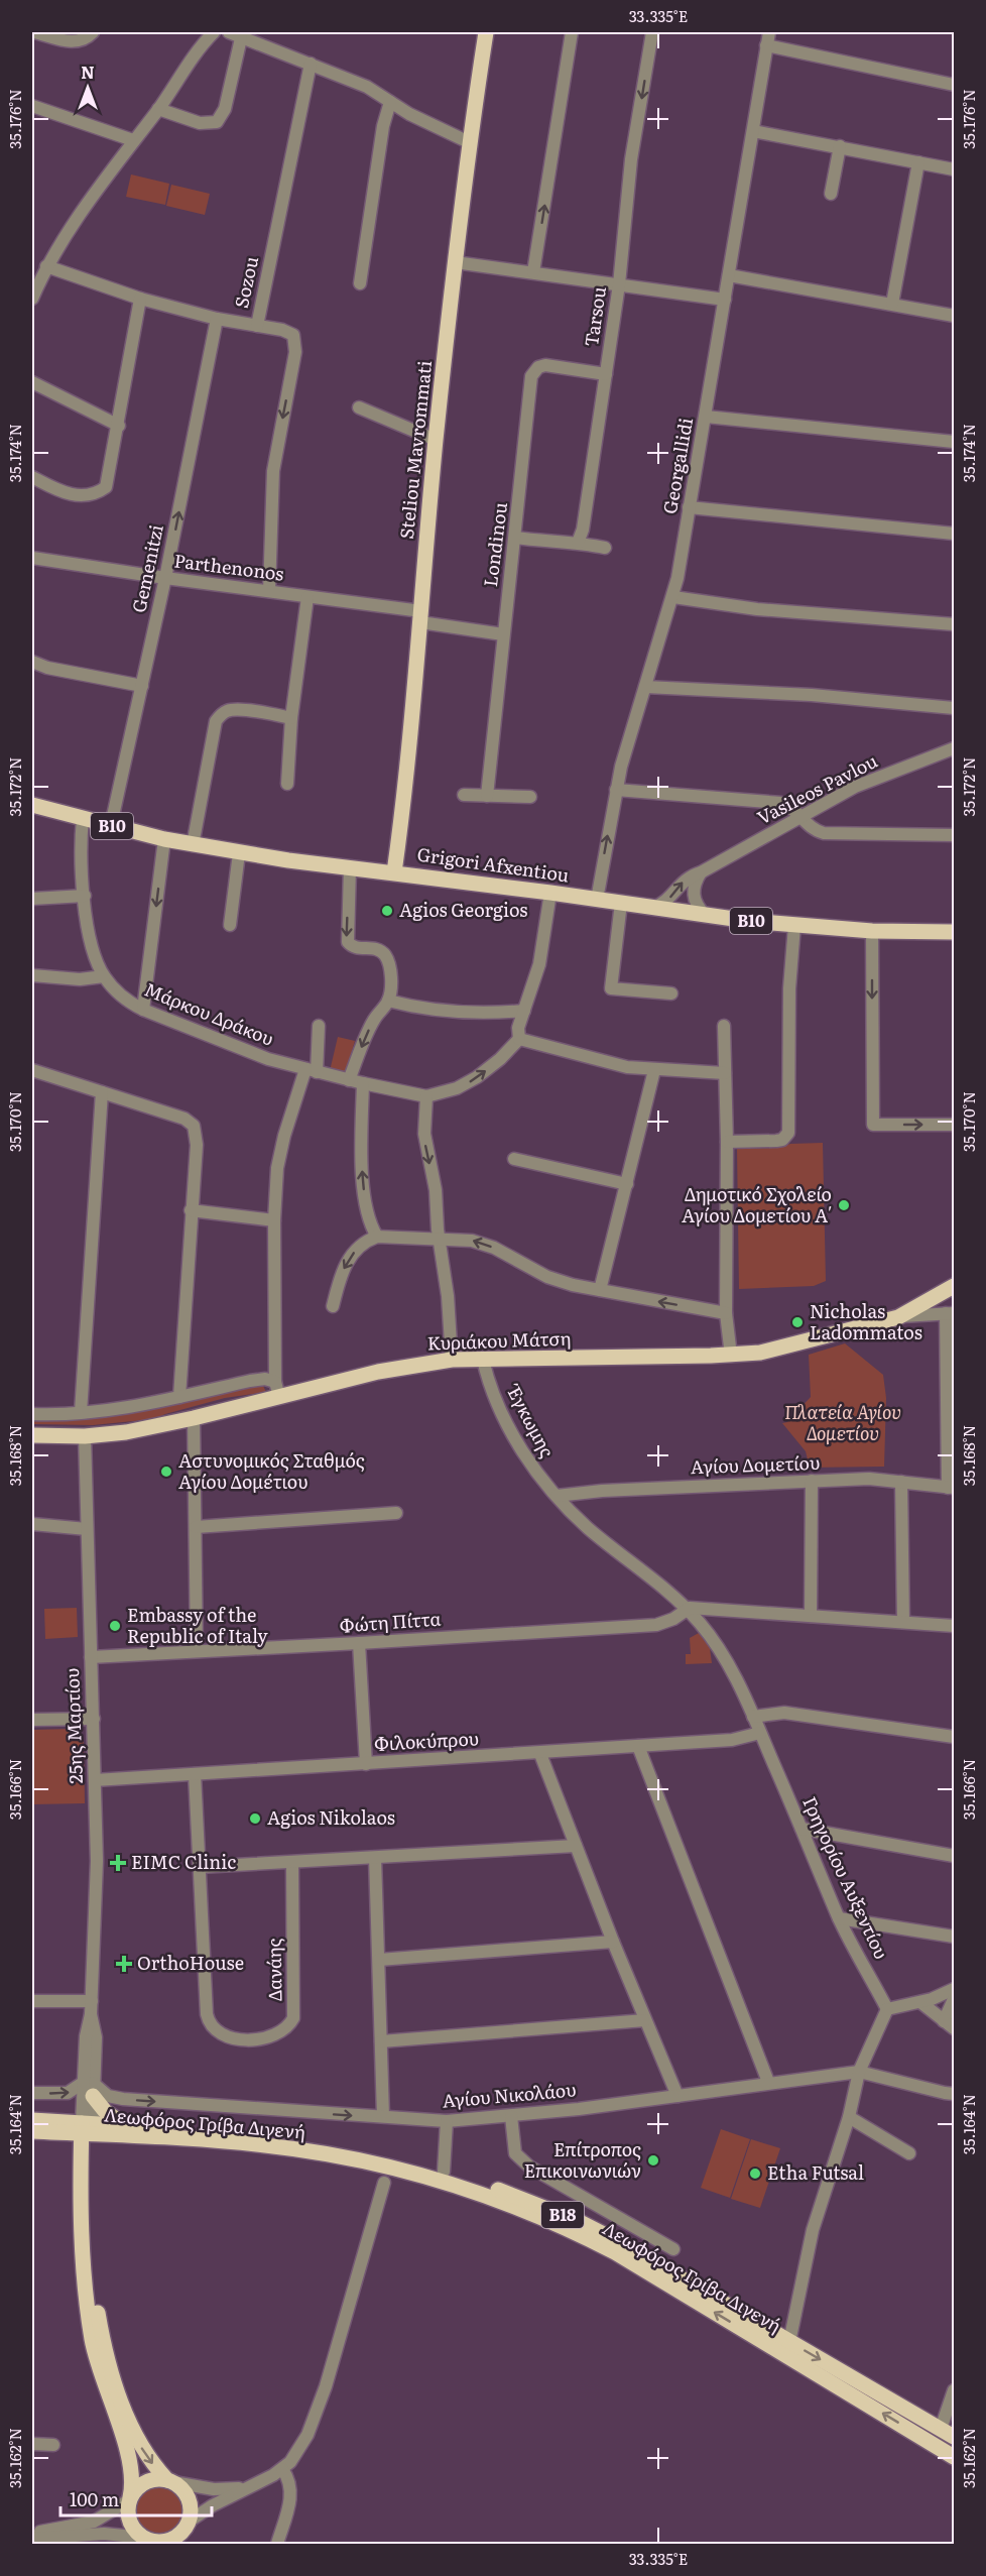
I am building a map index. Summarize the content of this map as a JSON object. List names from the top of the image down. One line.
{"streets":{"main road":["Steliou Mavrommati","B10","Grigori Afxentiou","Κυριάκου Μάτση","Λεωφόρος Γρίβα Διγενή","B18"],"street":["Sozou","Tarsou","Georgallidi","Londinou","Parthenonos","Gemenitzi","Vasileos Pavlou","Μάρκου Δράκου","Έγκωμης","Αγίου Δομετίου","Φώτη Πίττα","25ης Μαρτίου","Φιλοκύπρου","Γρηγορίου Αυξεντίου","Δανάης","Αγίου Νικολάου"]},"crossings":[["Sozou","Parthenonos"],["Tarsou","Londinou"],["Steliou Mavrommati","Parthenonos"],["Steliou Mavrommati","Grigori Afxentiou"],["Georgallidi","Grigori Afxentiou"],["Londinou","Parthenonos"],["Parthenonos","Gemenitzi"],["Gemenitzi","Grigori Afxentiou"],["Vasileos Pavlou","Grigori Afxentiou"],["Grigori Afxentiou","Μάρκου Δράκου"],["Κυριάκου Μάτση","Έγκωμης"],["Κυριάκου Μάτση","25ης Μαρτίου"],["Έγκωμης","Αγίου Δομετίου"],["Έγκωμης","Γρηγορίου Αυξεντίου"],["Αγίου Δομετίου","Γρηγορίου Αυξεντίου"],["Φώτη Πίττα","25ης Μαρτίου"],["Φώτη Πίττα","Γρηγορίου Αυξεντίου"],["25ης Μαρτίου","Φιλοκύπρου"],["25ης Μαρτίου","Αγίου Νικολάου"],["25ης Μαρτίου","Λεωφόρος Γρίβα Διγενή"],["Φιλοκύπρου","Γρηγορίου Αυξεντίου"],["Φιλοκύπρου","Δανάης"]],"one_way":["Αγίου Νικολάου"],"parks":["Πλατεία Αγίου Δομετίου"],"places":{"other":["Agios Georgios","Δημοτικό Σχολείο Αγίου Δομετίου Αʹ","Nicholas Ladommatos","Αστυνομικός Σταθμός Αγίου Δομέτιου","Embassy of the Republic of Italy","Agios Nikolaos","Επίτροπος Επικοινωνιών","Etha Futsal"],"health":["EIMC Clinic","OrthoHouse"]},"scale_bar":"100 m","north":"top","coordinates":["33.335°E","35.176°N","35.174°N","35.172°N","35.170°N","35.168°N","35.166°N","35.164°N","35.162°N"]}
